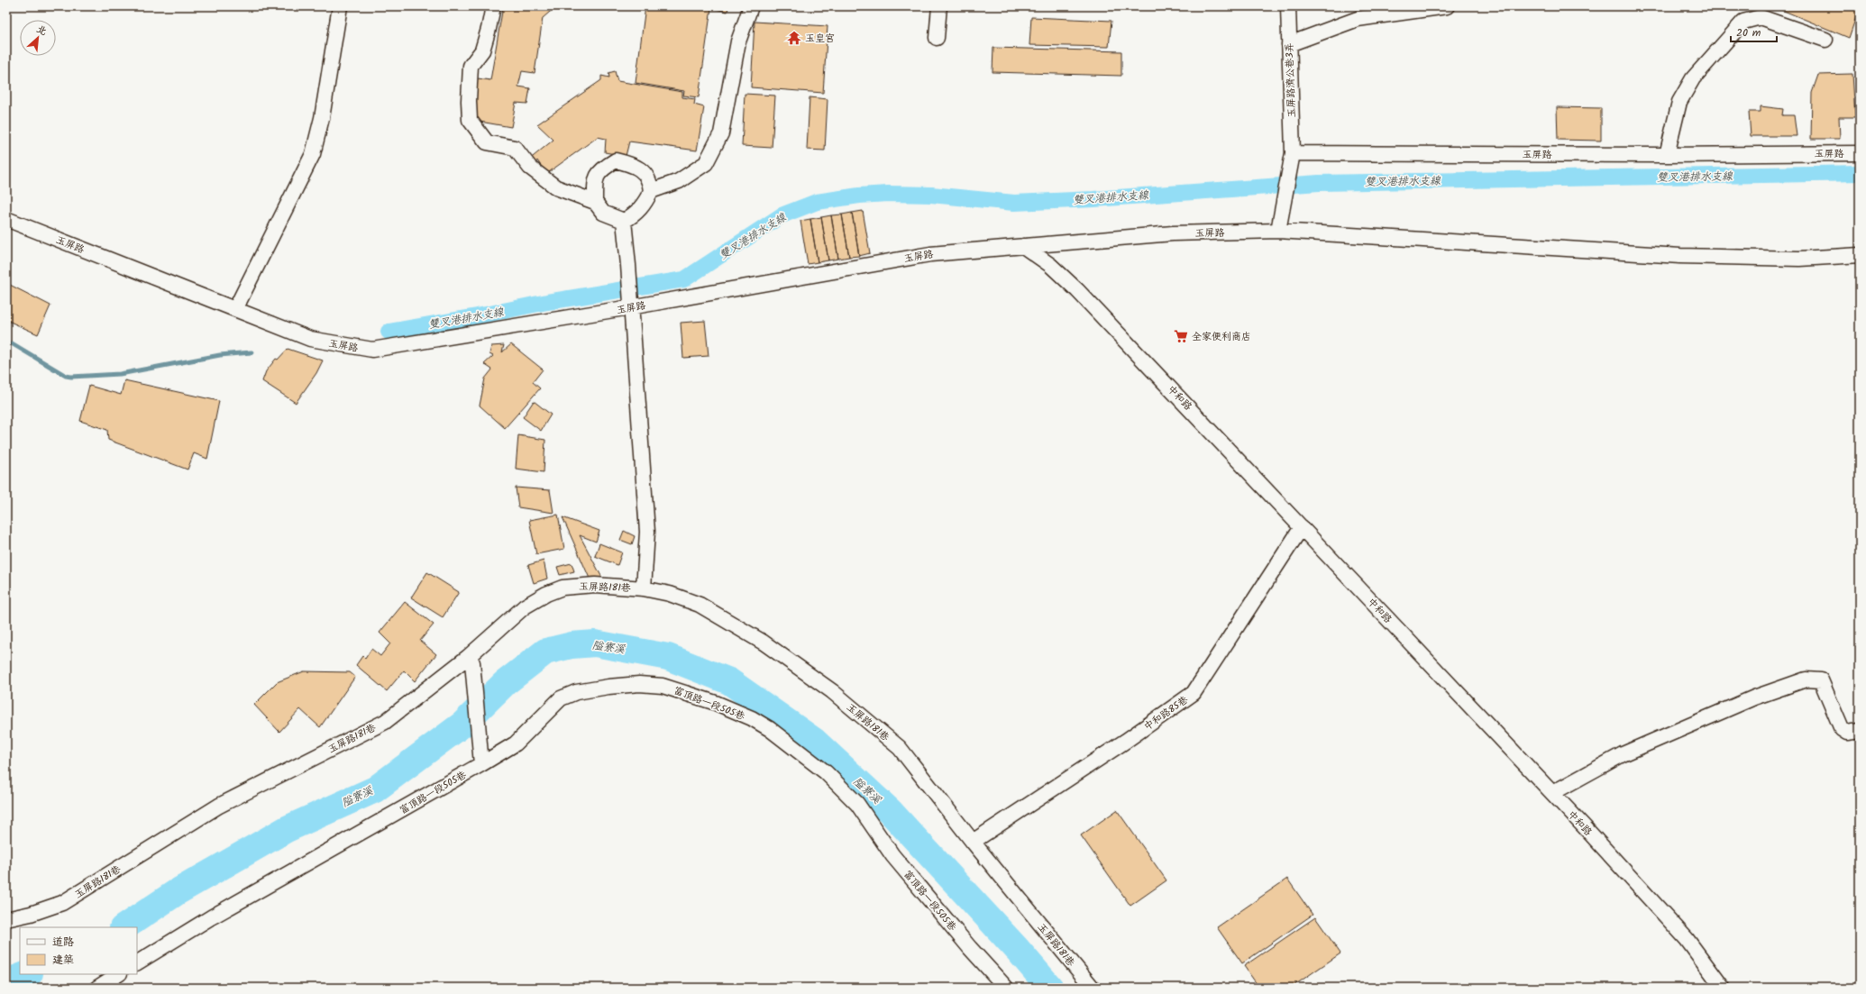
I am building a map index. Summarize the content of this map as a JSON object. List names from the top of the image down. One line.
{"streets":{"street":["玉屏路濟公巷3弄","玉屏路","中和路","玉屏路181巷","富頂路一段505巷","中和路85巷"]},"crossings":[["玉屏路濟公巷3弄","玉屏路"],["玉屏路","中和路"],["中和路","中和路85巷"],["玉屏路181巷","中和路85巷"]],"water":["雙叉港排水支線","隘寮溪"],"places":{"temple":["玉皇宮"],"supermarket":["全家便利商店"]},"legend":["道路","建築"],"scale_bar":"20 m","north":"top right"}
